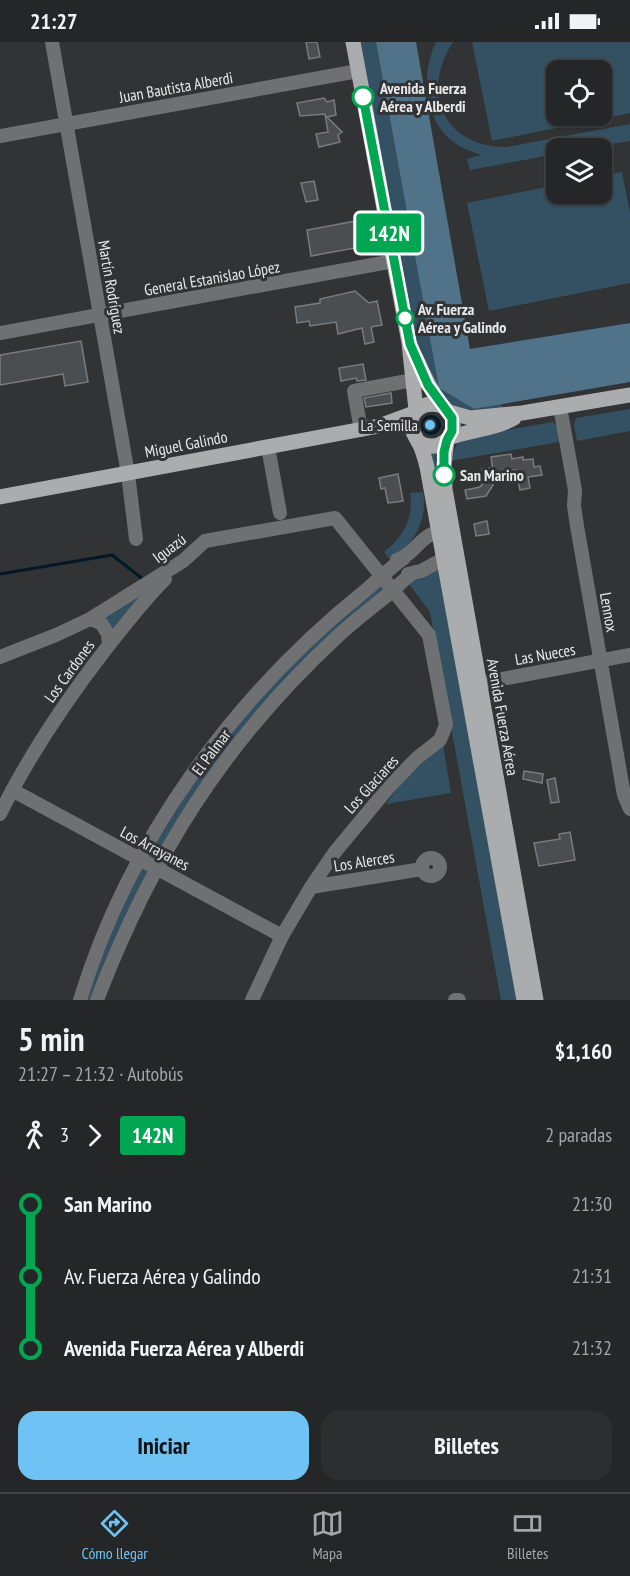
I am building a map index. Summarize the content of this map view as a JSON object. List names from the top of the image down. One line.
{"streets":{"main road":["Miguel Galindo","Avenida Fuerza Aérea"],"street":["Juan Bautista Alberdi","General Estanislao López","Martín Rodríguez","Iguazú","Lennox","Las Nueces","Los Cardones","El Palmar","Los Glaciares","Los Arrayanes","Los Alerces"]},"crossings":[["Juan Bautista Alberdi","Martín Rodríguez"],["Juan Bautista Alberdi","Avenida Fuerza Aérea"],["General Estanislao López","Martín Rodríguez"],["General Estanislao López","Avenida Fuerza Aérea"],["Martín Rodríguez","Miguel Galindo"],["Miguel Galindo","Avenida Fuerza Aérea"],["Iguazú","Los Cardones"],["Iguazú","El Palmar"],["Iguazú","Los Glaciares"],["Lennox","Las Nueces"],["Las Nueces","Avenida Fuerza Aérea"],["Los Cardones","Los Arrayanes"],["Avenida Fuerza Aérea","El Palmar"],["El Palmar","Los Glaciares"],["El Palmar","Los Arrayanes"],["Los Glaciares","Los Arrayanes"],["Los Glaciares","Los Alerces"]],"places":["Avenida Fuerza Aérea y Alberdi","Av. Fuerza Aérea y Galindo","La Semilla","San Marino"],"lines":["bus line 142N"],"page":{"status":"21:27","on_map":"142N","heading":["5 min","21:27 – 21:32 · Autobús","$1,160"],"legs":["3","142N","2 paradas"],"list":[{"name":"San Marino","value":"21:30"},{"name":"Av. Fuerza Aérea y Galindo","value":"21:31"},{"name":"Avenida Fuerza Aérea y Alberdi","value":"21:32"}],"buttons":["Iniciar","Billetes"],"tabs":["Cómo llegar","Mapa","Billetes"]}}
